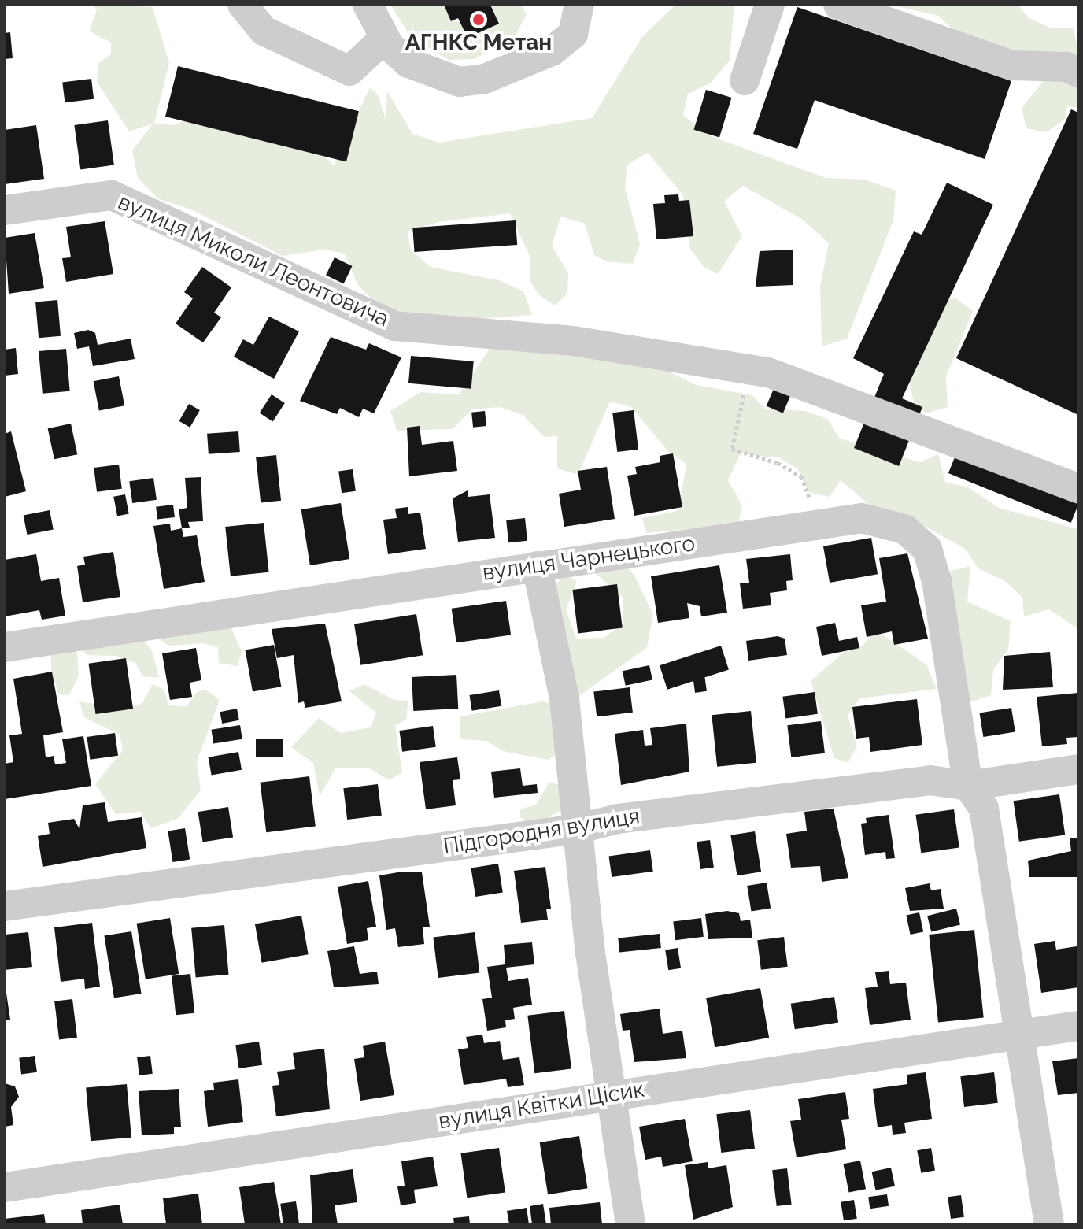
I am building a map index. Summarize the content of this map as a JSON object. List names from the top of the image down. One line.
{"streets":{"street":["вулиця Миколи Леонтовича","вулиця Чарнецького","Підгородня вулиця","вулиця Квітки Цісик"]},"crossings":[["вулиця Чарнецького","Підгородня вулиця"]],"places":["АГНКС Метан"]}
